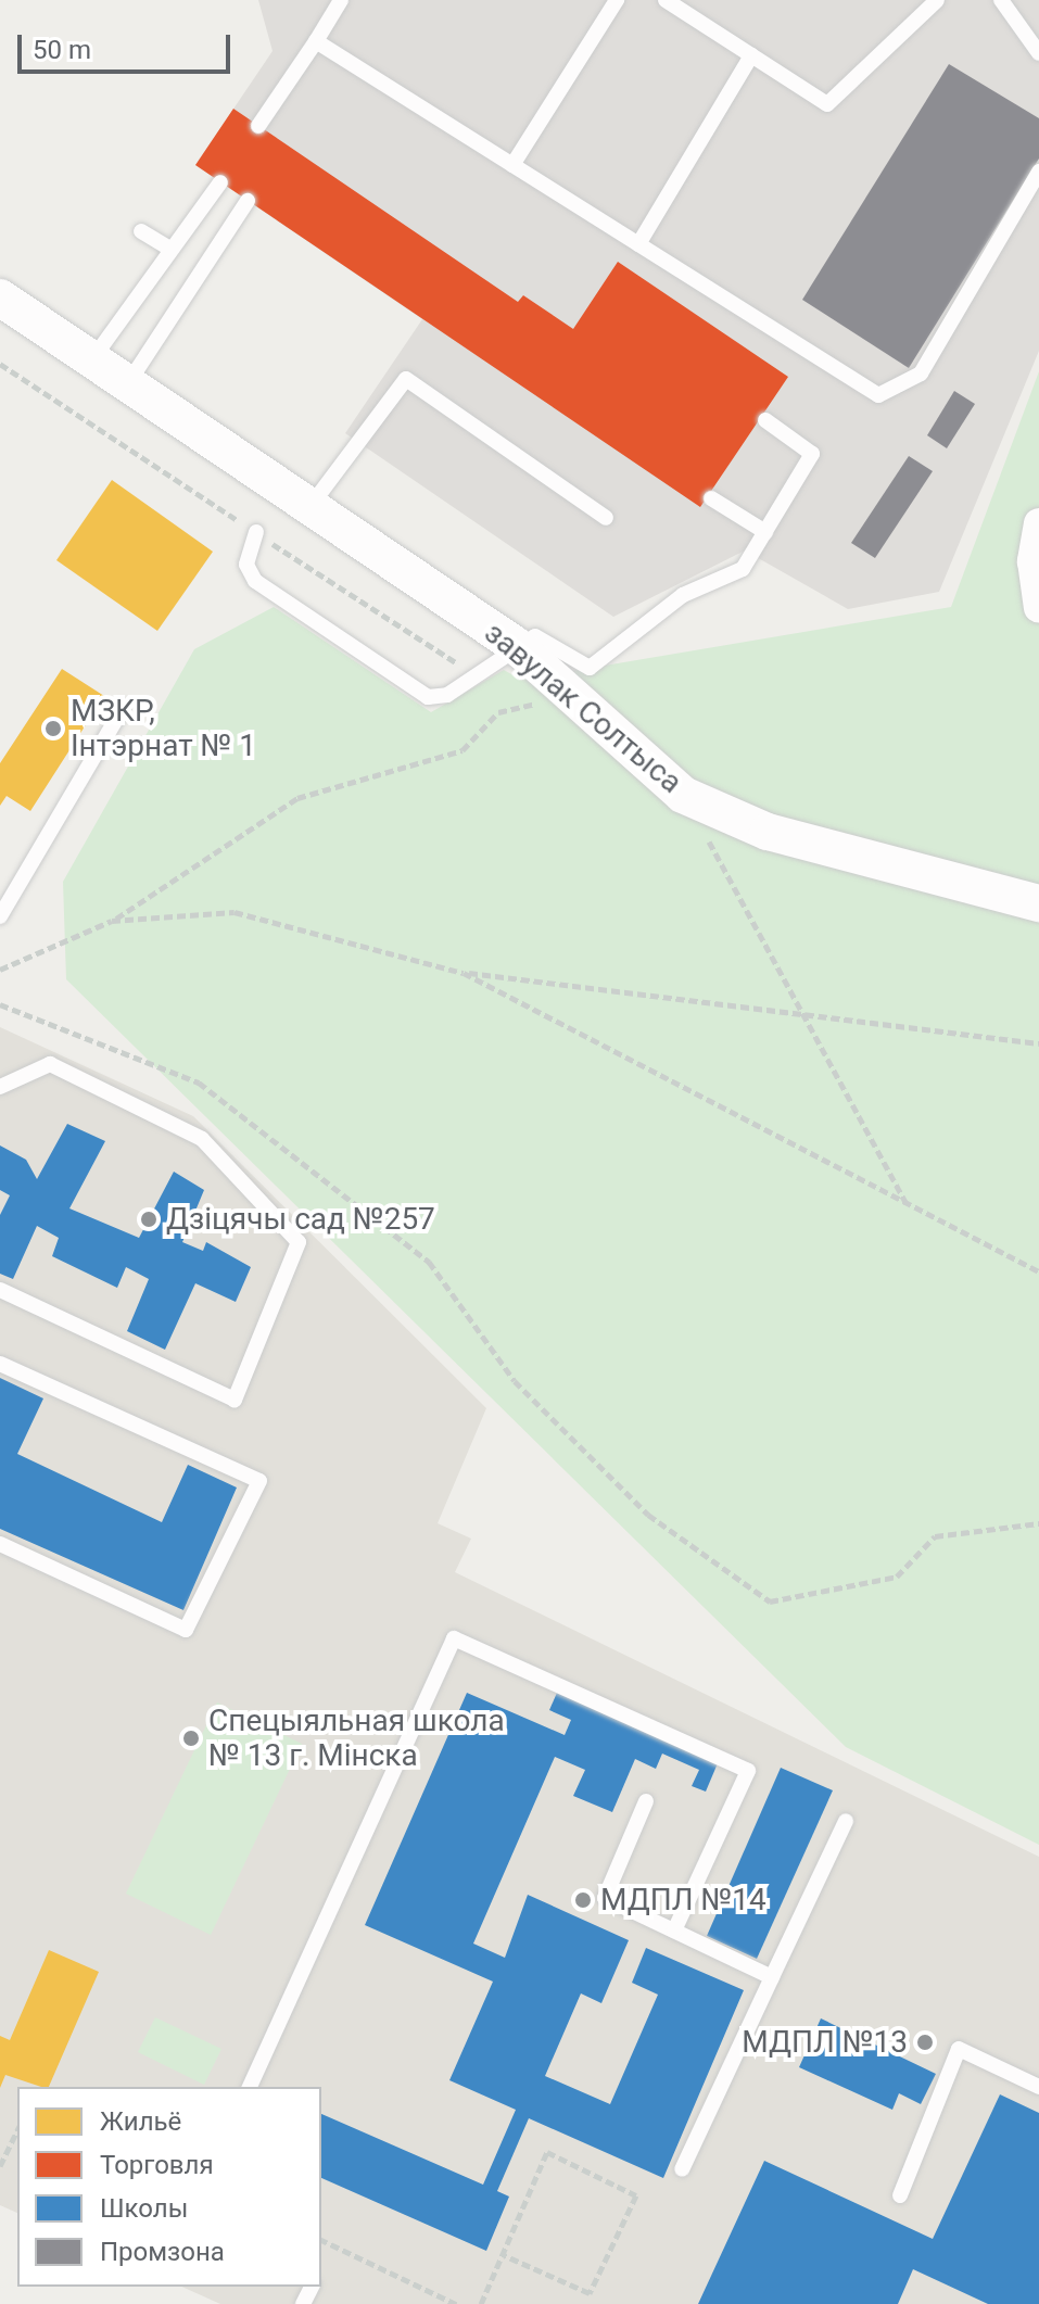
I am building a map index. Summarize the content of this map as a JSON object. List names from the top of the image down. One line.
{"streets":{"street":["завулак Солтыса"]},"places":["МЗКР, Інтэрнат № 1","Дзіцячы сад №257","Спецыяльная школа № 13 г. Мінска","МДПЛ №14","МДПЛ №13"],"legend":["Жильё","Торговля","Школы","Промзона"],"scale_bar":"50 m"}
